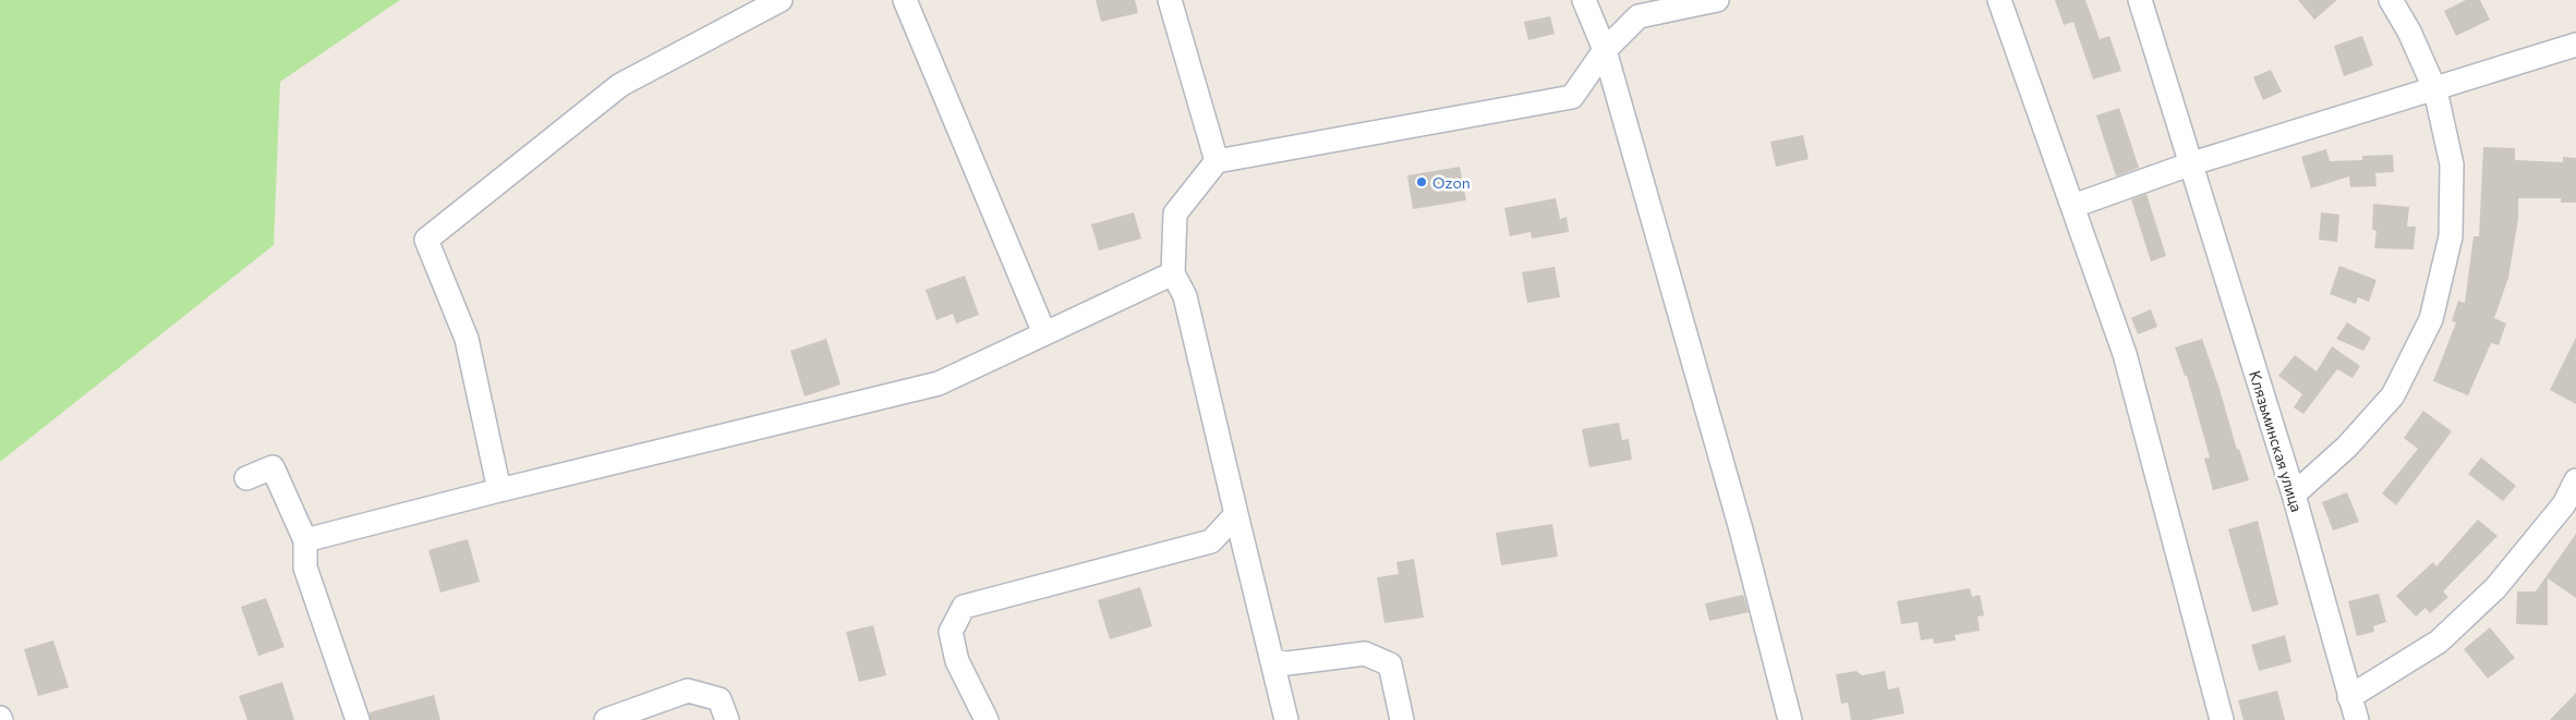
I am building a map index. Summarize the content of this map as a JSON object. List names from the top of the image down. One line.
{"streets":{"street":["Клязьминская улица"]},"places":["Ozon"]}
